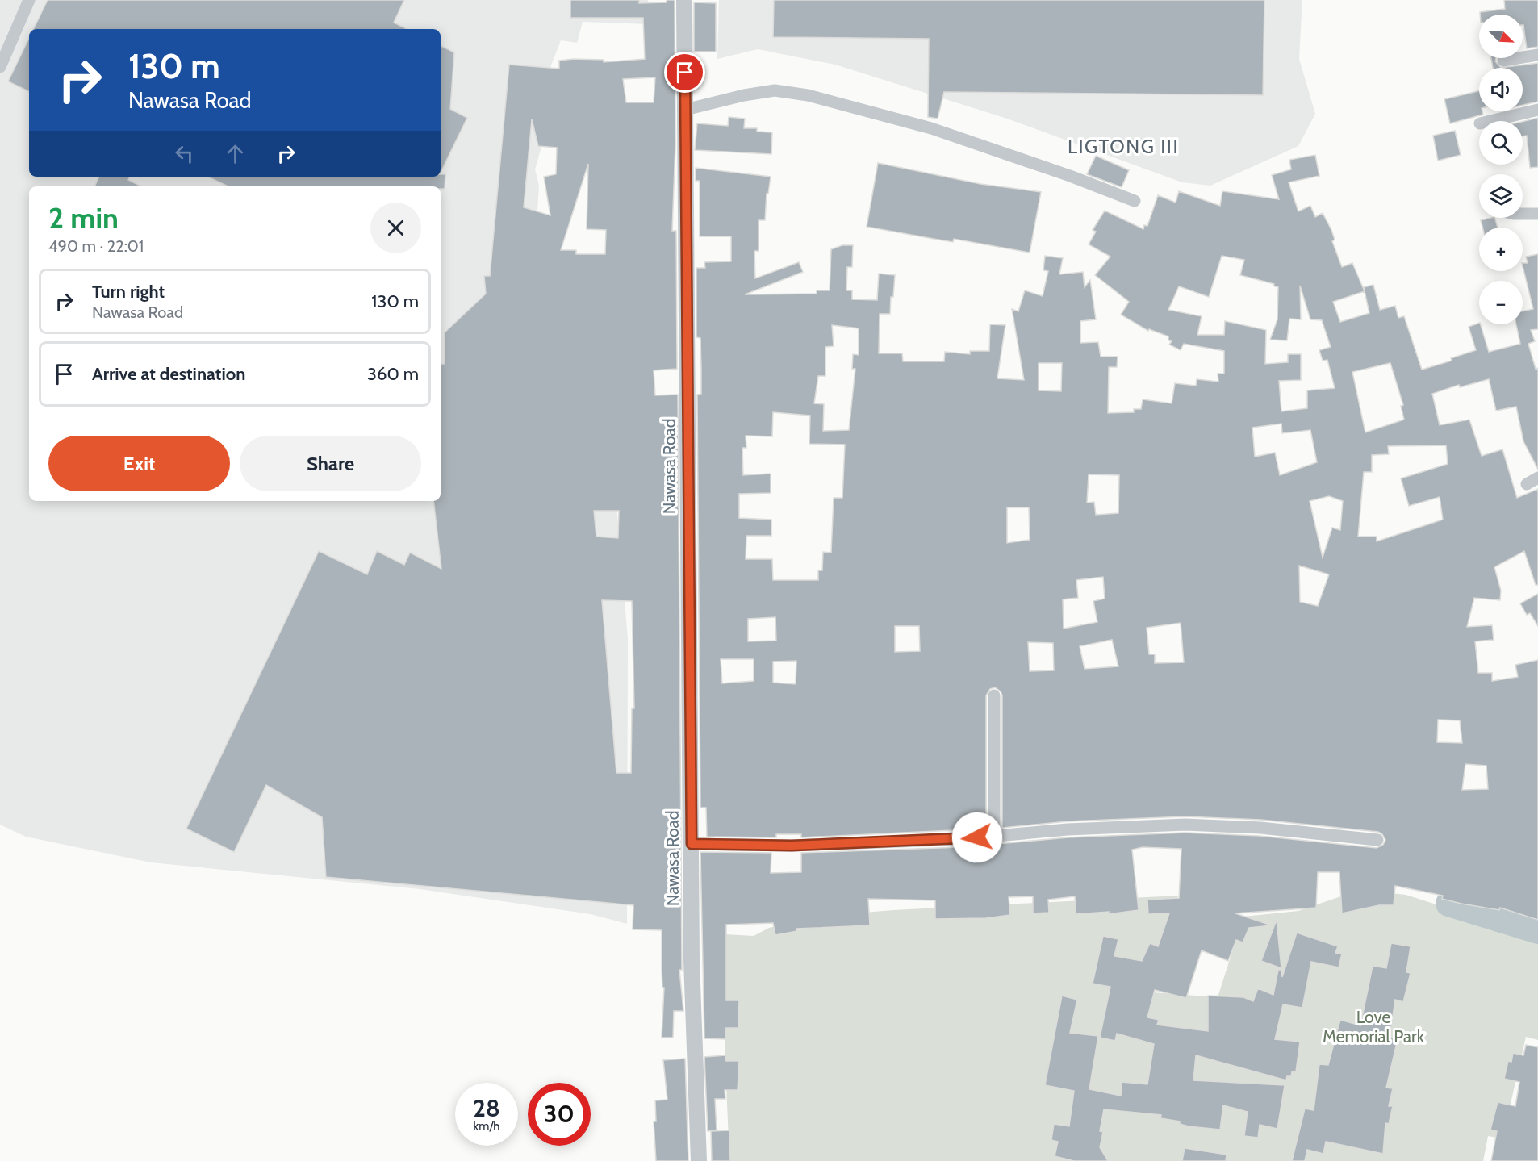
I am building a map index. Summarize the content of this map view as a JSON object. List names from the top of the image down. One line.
{"streets":{"street":["Nawasa Road"]},"districts":["LIGTONG III"],"parks":["Love Memorial Park"],"north":"bottom right","page":{"map_buttons":["+","−"],"turn":["130 m","Nawasa Road"],"heading":["2 min","490 m · 22:01"],"list":[{"name":"Turn right","note":"Nawasa Road","value":"130 m"},{"name":"Arrive at destination","value":"360 m"}],"buttons":["Exit","Share"],"speed":"28 km/h","limit":"30"}}
